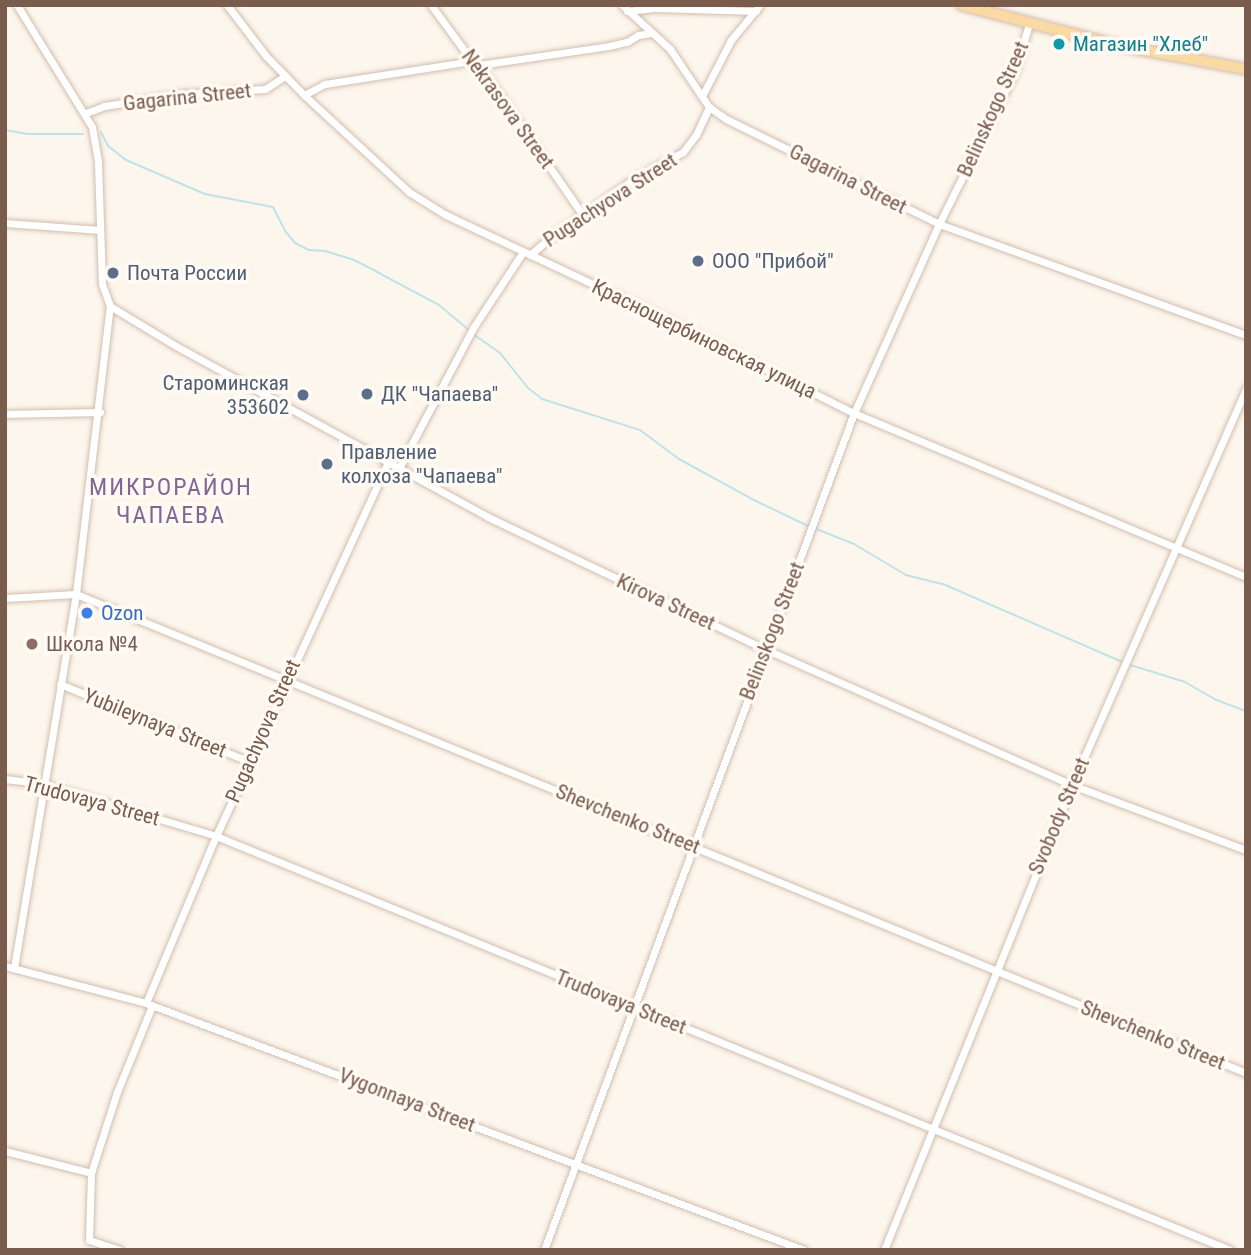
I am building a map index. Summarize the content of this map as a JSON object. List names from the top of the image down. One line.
{"streets":{"street":["Gagarina Street","Nekrasova Street","Belinskogo Street","Pugachyova Street","Краснощербиновская улица","Kirova Street","Yubileynaya Street","Trudovaya Street","Svobody Street","Shevchenko Street","Vygonnaya Street"]},"crossings":[["Gagarina Street","Belinskogo Street"],["Gagarina Street","Pugachyova Street"],["Gagarina Street","Краснощербиновская улица"],["Nekrasova Street","Pugachyova Street"],["Belinskogo Street","Краснощербиновская улица"],["Belinskogo Street","Kirova Street"],["Belinskogo Street","Trudovaya Street"],["Belinskogo Street","Shevchenko Street"],["Belinskogo Street","Vygonnaya Street"],["Pugachyova Street","Краснощербиновская улица"],["Pugachyova Street","Kirova Street"],["Pugachyova Street","Yubileynaya Street"],["Pugachyova Street","Trudovaya Street"],["Pugachyova Street","Shevchenko Street"],["Pugachyova Street","Vygonnaya Street"],["Краснощербиновская улица","Svobody Street"],["Kirova Street","Svobody Street"],["Trudovaya Street","Svobody Street"],["Svobody Street","Shevchenko Street"]],"districts":["МИКРОРАЙОН ЧАПАЕВА"],"places":["Магазин \"Хлеб\"","ООО \"Прибой\"","Почта России","ДК \"Чапаева\"","Староминская 353602","Правление колхоза \"Чапаева\"","Ozon","Школа №4"]}
